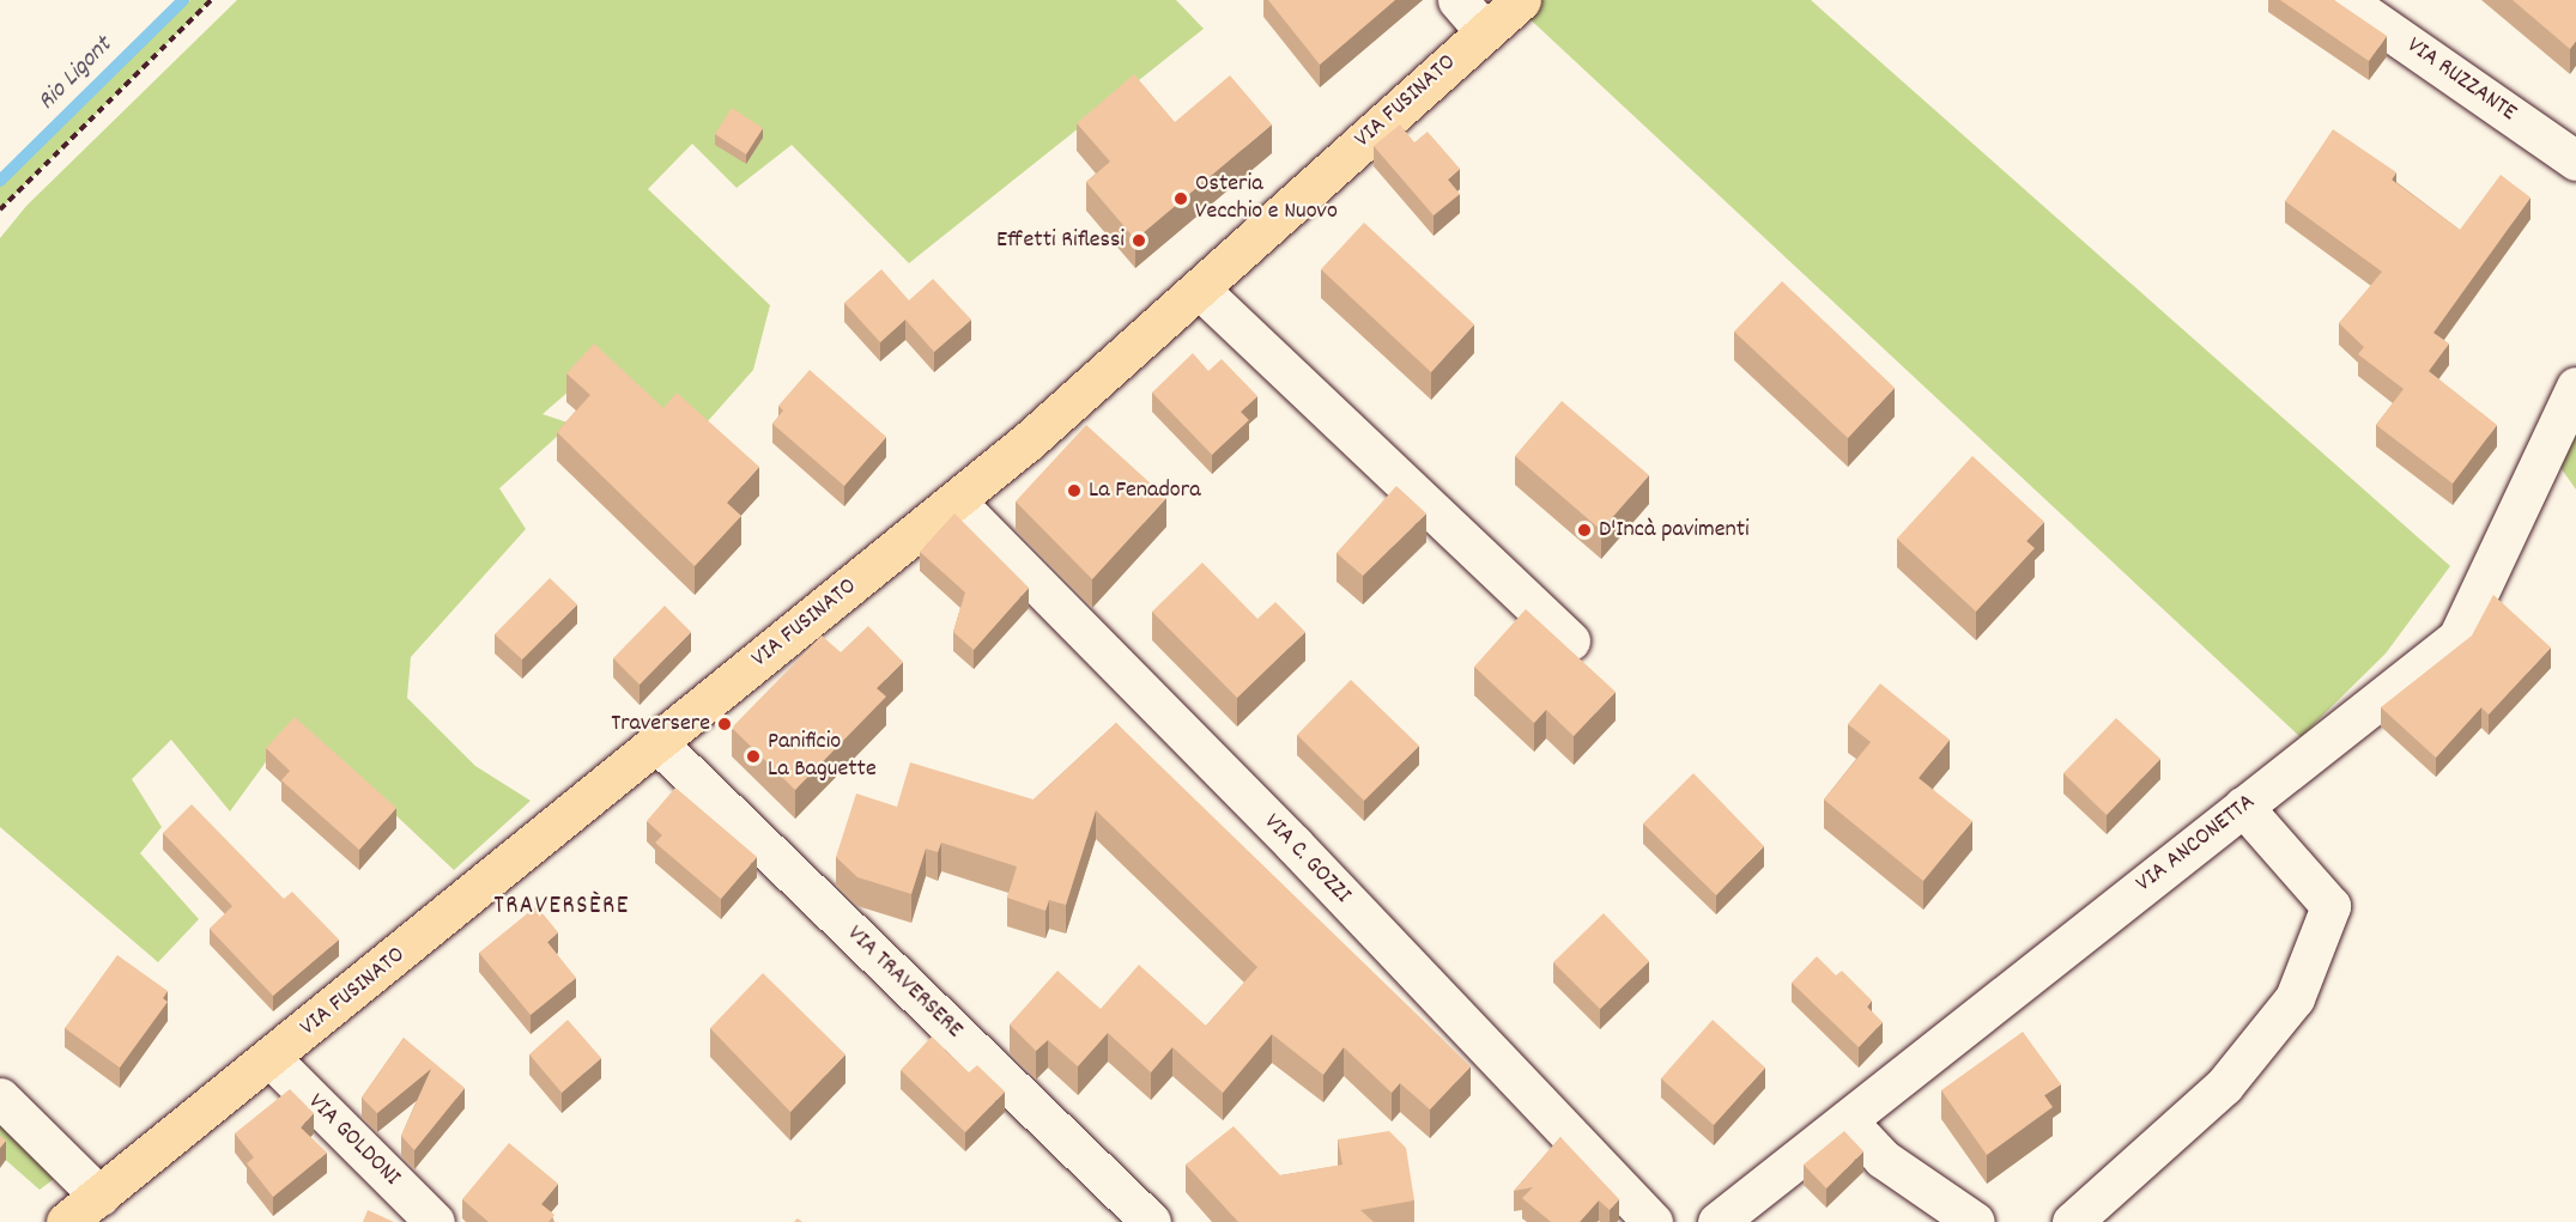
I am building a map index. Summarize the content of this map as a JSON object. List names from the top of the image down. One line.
{"streets":{"main road":["VIA FUSINATO"],"street":["VIA RUZZANTE","VIA ANCONETTA","VIA C. GOZZI","VIA TRAVERSERE","VIA GOLDONI"]},"crossings":[["VIA FUSINATO","VIA C. GOZZI"],["VIA FUSINATO","VIA TRAVERSERE"],["VIA FUSINATO","VIA GOLDONI"]],"districts":["TRAVERSÈRE"],"water":["Rio Ligont"],"places":["Osteria Vecchio e Nuovo","Effetti Riflessi","La Fenadora","D'Incà pavimenti","Traversere","Panificio La Baguette"]}
